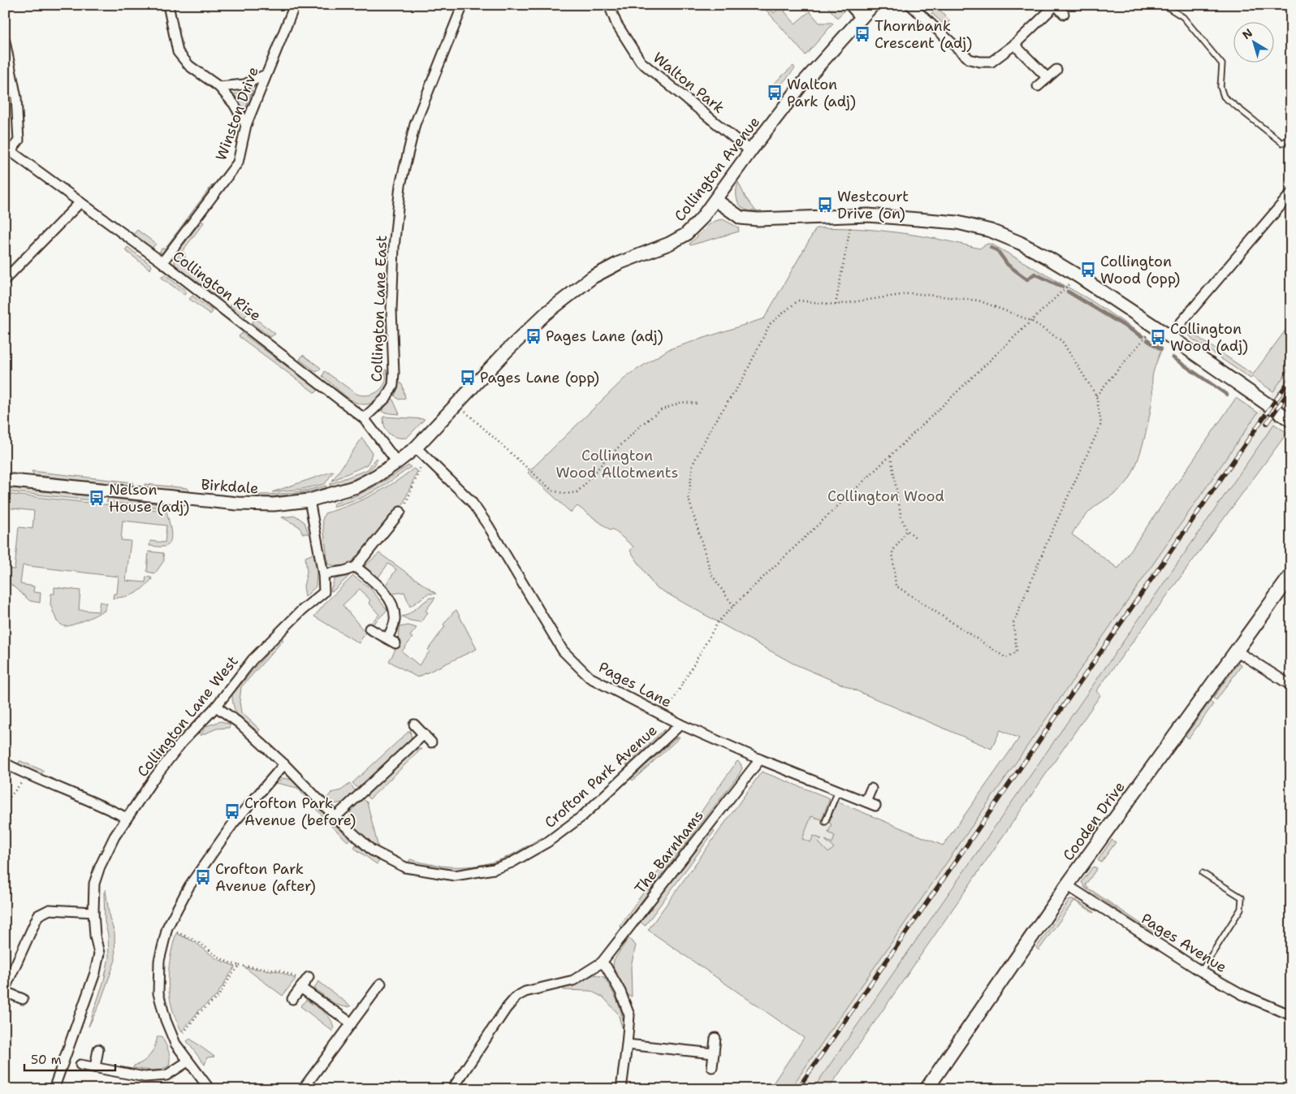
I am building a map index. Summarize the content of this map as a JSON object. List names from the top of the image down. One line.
{"streets":{"main road":["Cooden Drive"],"street":["Walton Park","Winston Drive","Collington Avenue","Collington Rise","Collington Lane East","Birkdale","Pages Lane","Collington Lane West","Crofton Park Avenue","The Barnhams","Pages Avenue"]},"crossings":[["Walton Park","Collington Avenue"],["Winston Drive","Collington Rise"],["Collington Avenue","Birkdale"],["Collington Avenue","Pages Lane"],["Collington Rise","Collington Lane East"],["Collington Rise","Birkdale"],["Birkdale","Pages Lane"],["Birkdale","Collington Lane West"],["Pages Lane","Crofton Park Avenue"],["Pages Lane","The Barnhams"],["Collington Lane West","Crofton Park Avenue"],["Cooden Drive","Pages Avenue"]],"parks":["Collington Wood Allotments","Collington Wood"],"places":{"bus stop":["Thornbank Crescent (adj)","Walton Park (adj)","Westcourt Drive (on)","Collington Wood (opp)","Pages Lane (adj)","Collington Wood (adj)","Pages Lane (opp)","Nelson House (adj)","Crofton Park Avenue (before)","Crofton Park Avenue (after)"]},"scale_bar":"50 m","north":"top left"}
